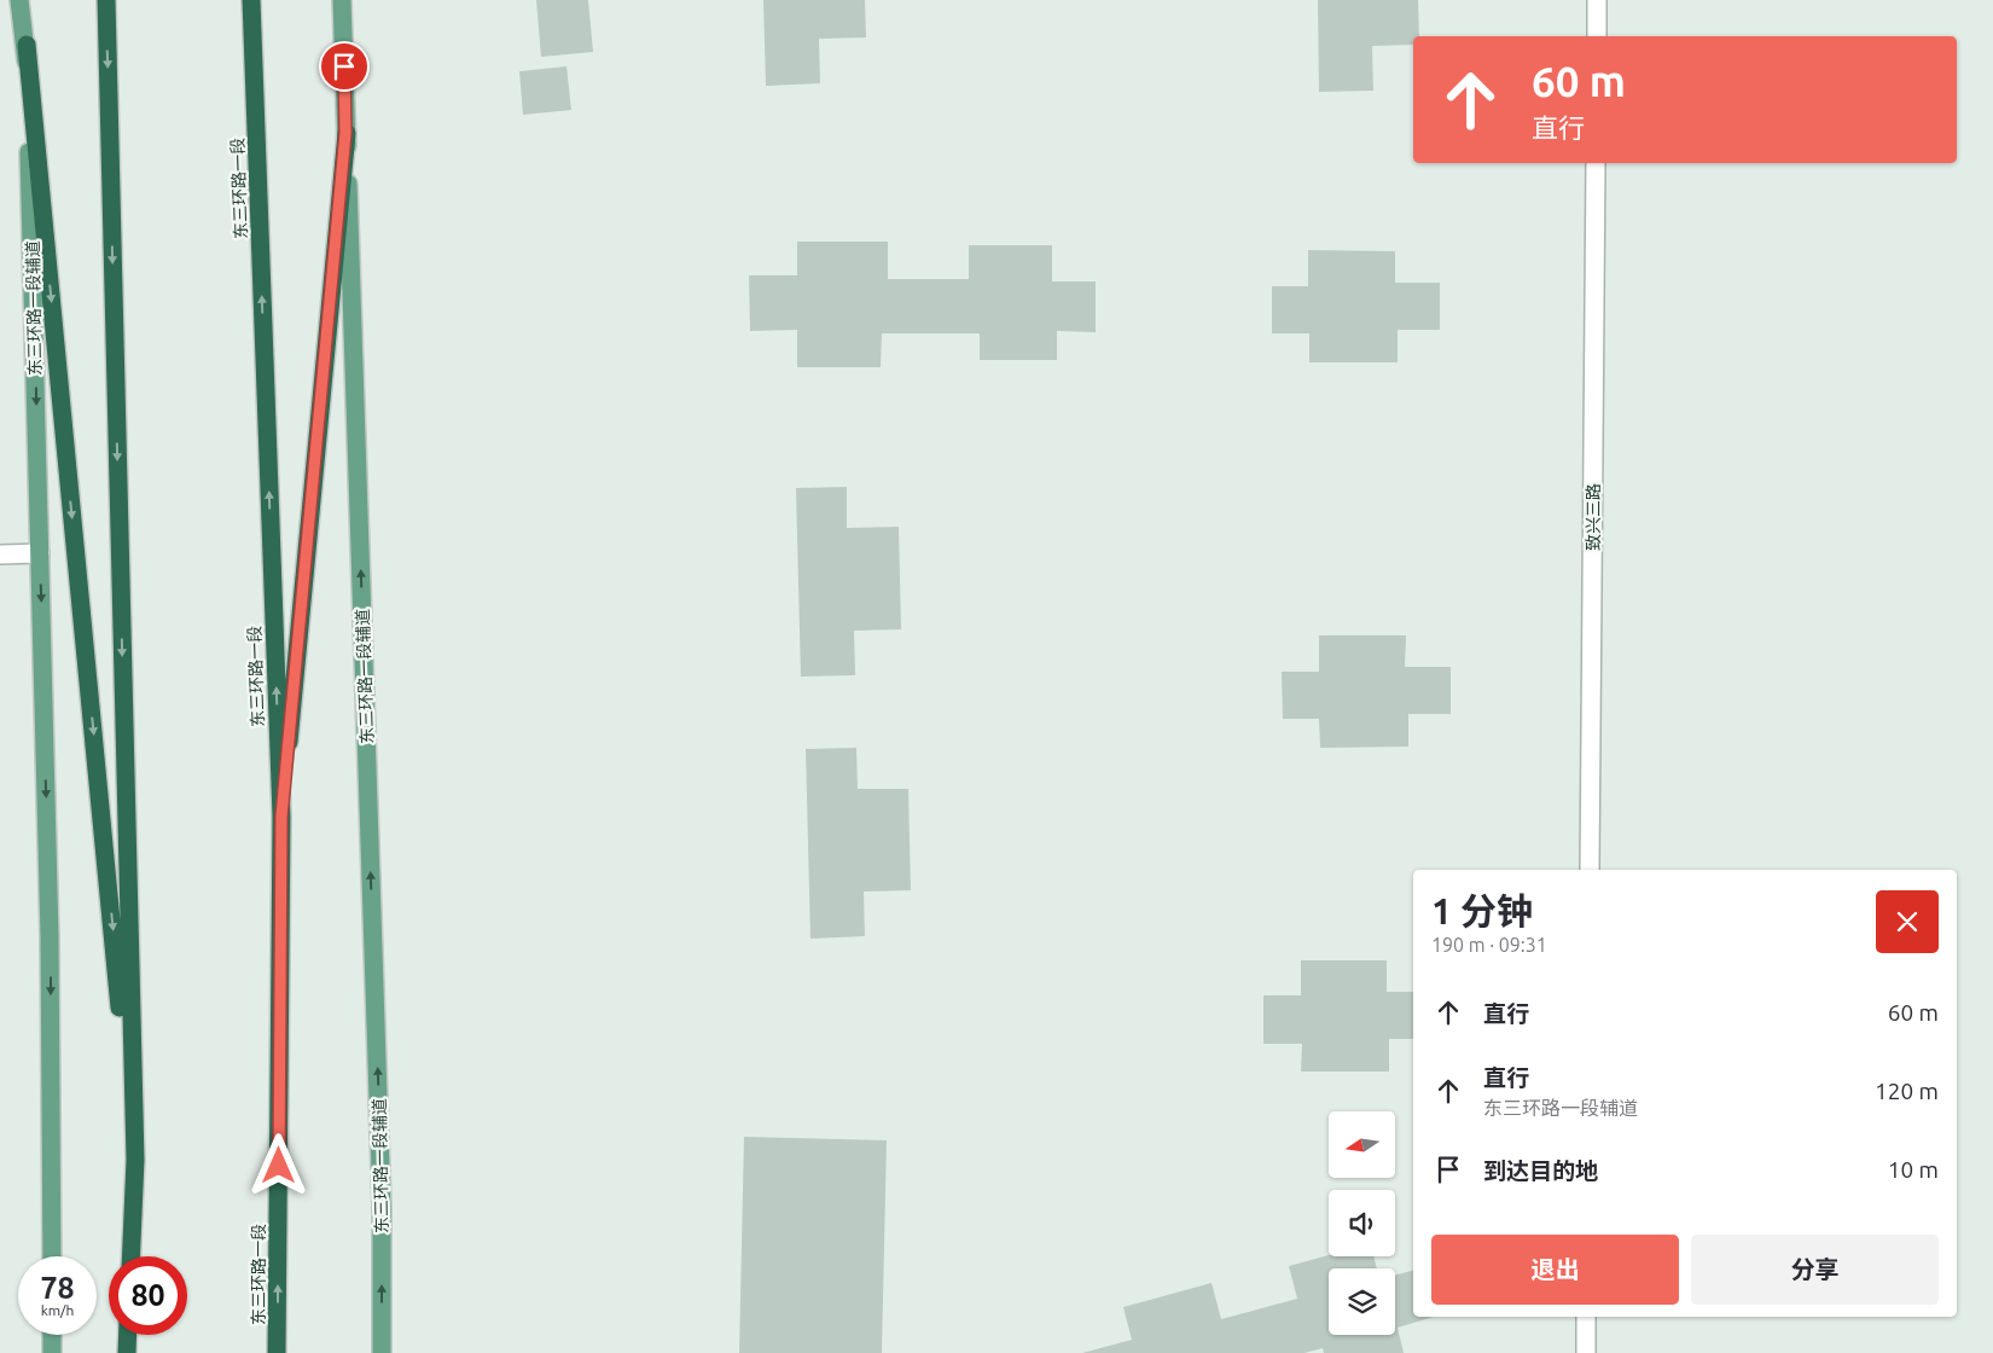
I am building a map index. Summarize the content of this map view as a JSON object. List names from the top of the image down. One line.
{"streets":{"highway":["东三环路一段"],"main road":["东三环路一段辅道"],"street":["致兴三路"]},"north":"left","page":{"turn":["60 m","直行"],"heading":["1 分钟","190 m · 09:31"],"list":[{"name":"直行","value":"60 m"},{"name":"直行","note":"东三环路一段辅道","value":"120 m"},{"name":"到达目的地","value":"10 m"}],"buttons":["退出","分享"],"speed":"78 km/h","limit":"80"}}
